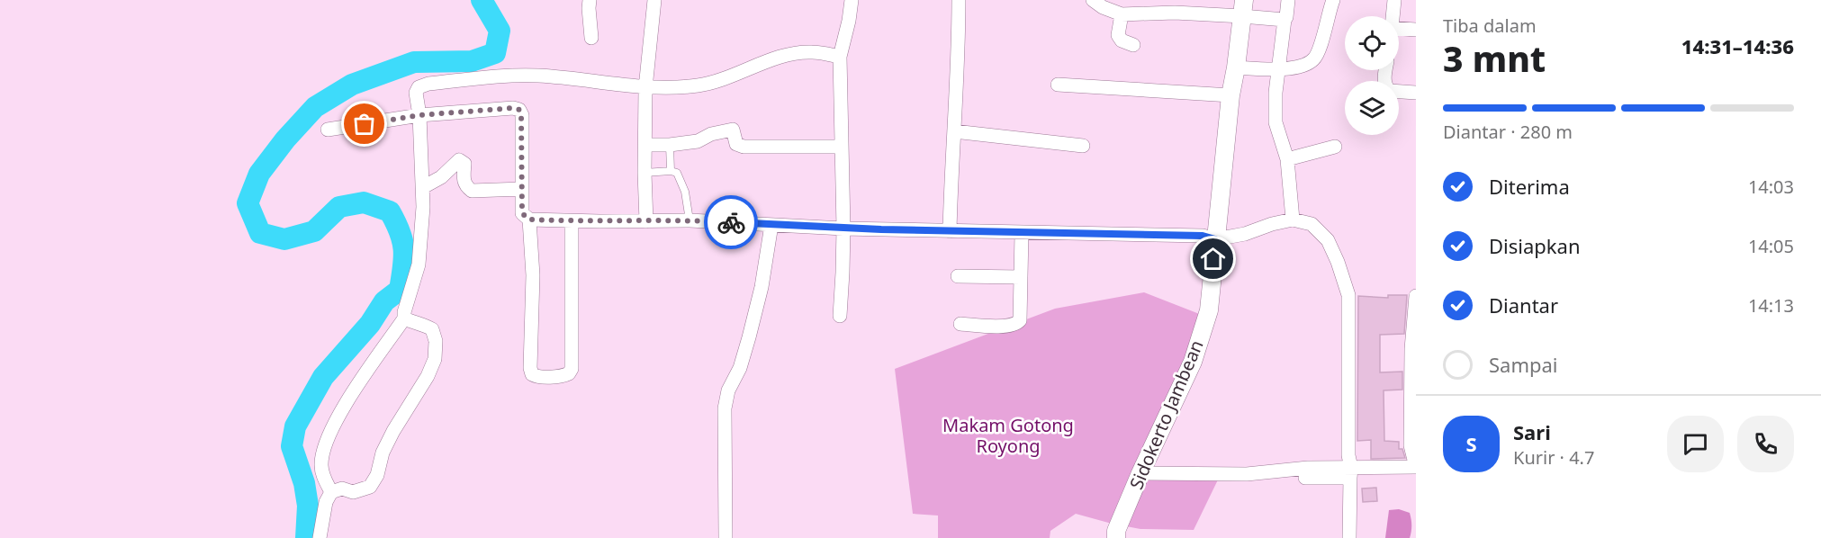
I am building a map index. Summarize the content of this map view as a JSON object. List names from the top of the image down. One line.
{"streets":{"street":["Sidokerto Jambean"]},"parks":["Makam Gotong Royong"],"page":{"heading":["3 mnt","Tiba dalam","14:31–14:36"],"panel":["Sari","Kurir · 4.7"],"bar":"Diantar · 280 m","list":[["Diterima","14:03"],["Disiapkan","14:05"],["Diantar","14:13"],"Sampai"],"round":"S"}}
